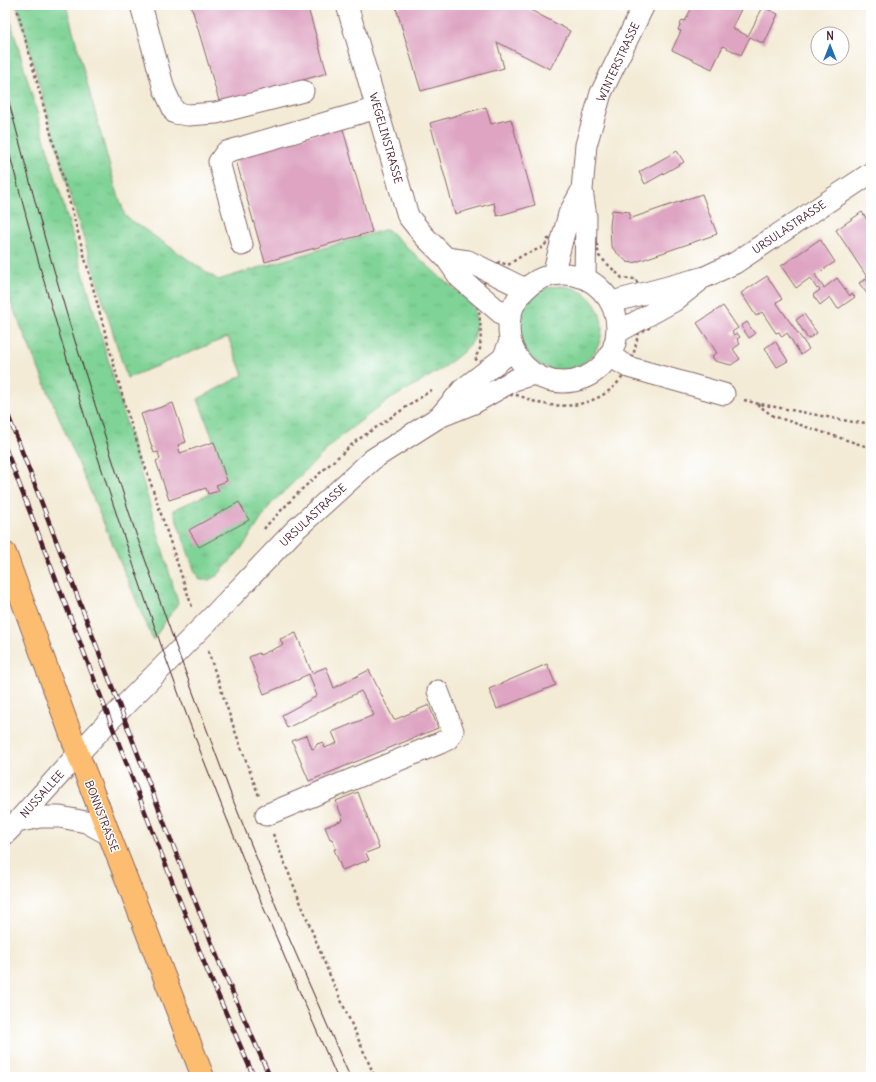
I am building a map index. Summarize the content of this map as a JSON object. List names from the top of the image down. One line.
{"streets":{"main road":["BONNSTRASSE"],"street":["WINTERSTRASSE","WEGELINSTRASSE","URSULASTRASSE","NUSSALLEE"]},"crossings":[["WINTERSTRASSE","WEGELINSTRASSE"],["WINTERSTRASSE","URSULASTRASSE"],["WEGELINSTRASSE","URSULASTRASSE"],["URSULASTRASSE","NUSSALLEE"],["URSULASTRASSE","BONNSTRASSE"],["NUSSALLEE","BONNSTRASSE"]],"north":"top"}
